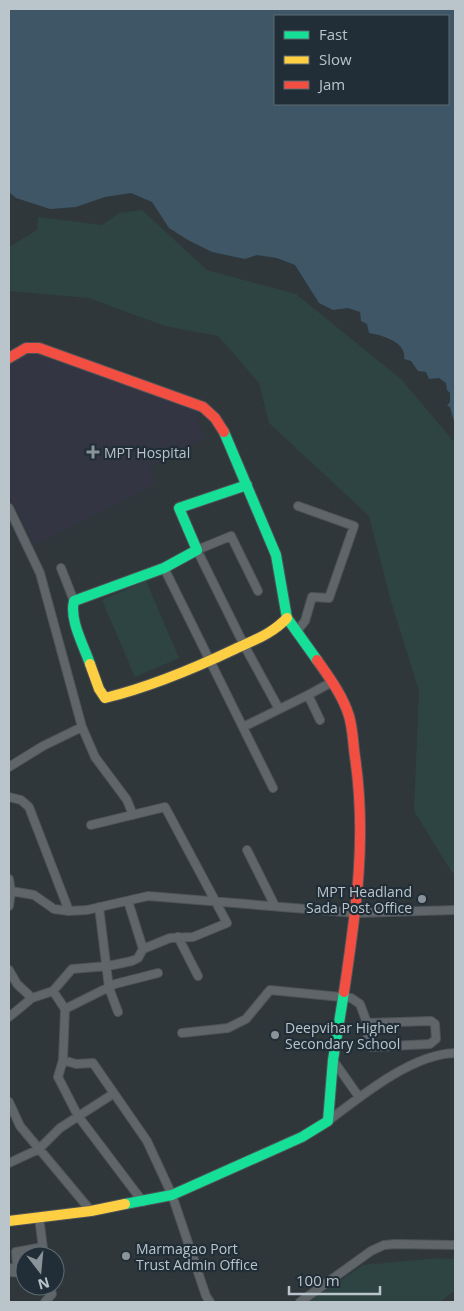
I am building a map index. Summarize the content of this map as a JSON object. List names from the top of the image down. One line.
{"places":{"health":["MPT Hospital"],"other":["MPT Headland Sada Post Office","Deepvihar Higher Secondary School","Marmagao Port Trust Admin Office"]},"legend":["Fast","Slow","Jam"],"scale_bar":"100 m","north":"bottom"}
